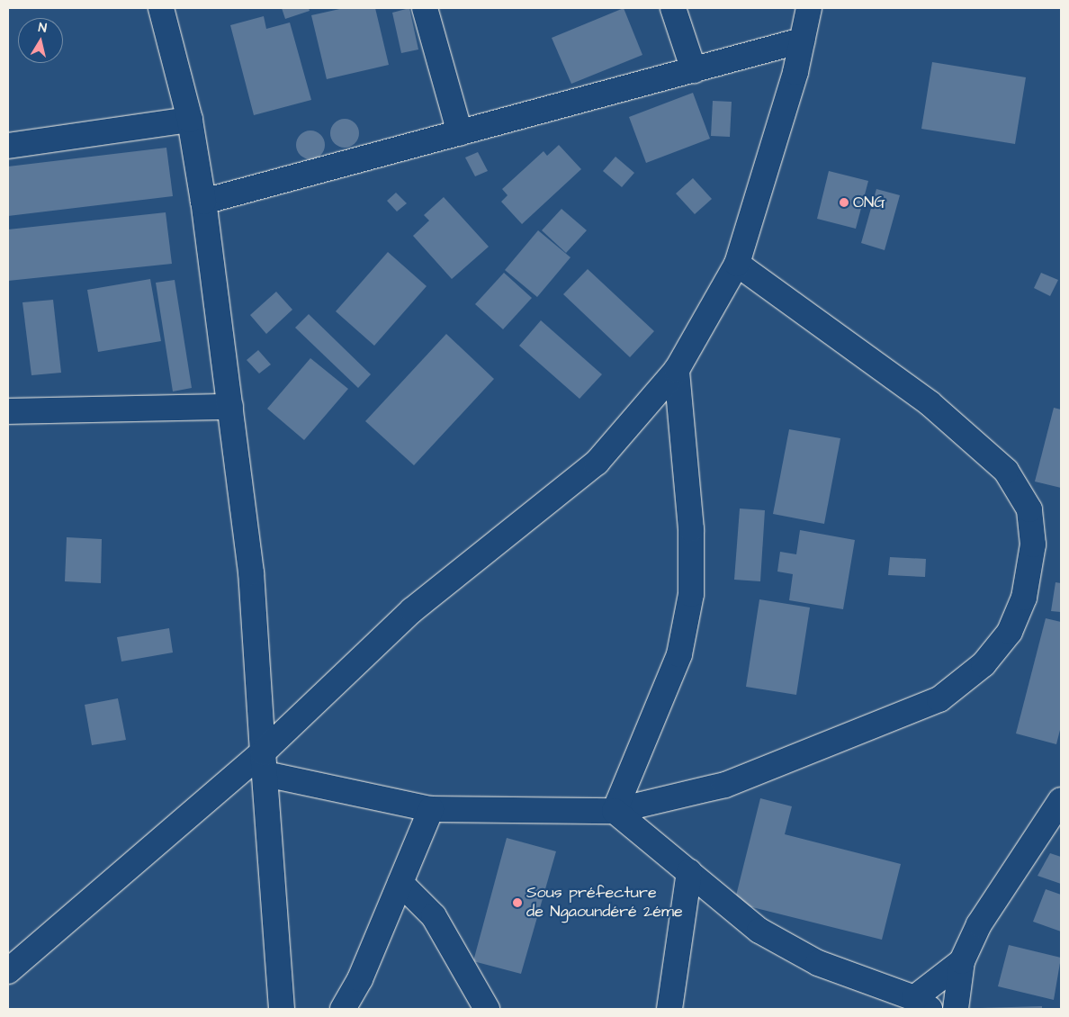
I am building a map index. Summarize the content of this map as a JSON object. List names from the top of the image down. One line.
{"places":["ONG","Sous préfecture de Ngaoundéré 2éme"],"north":"top"}
